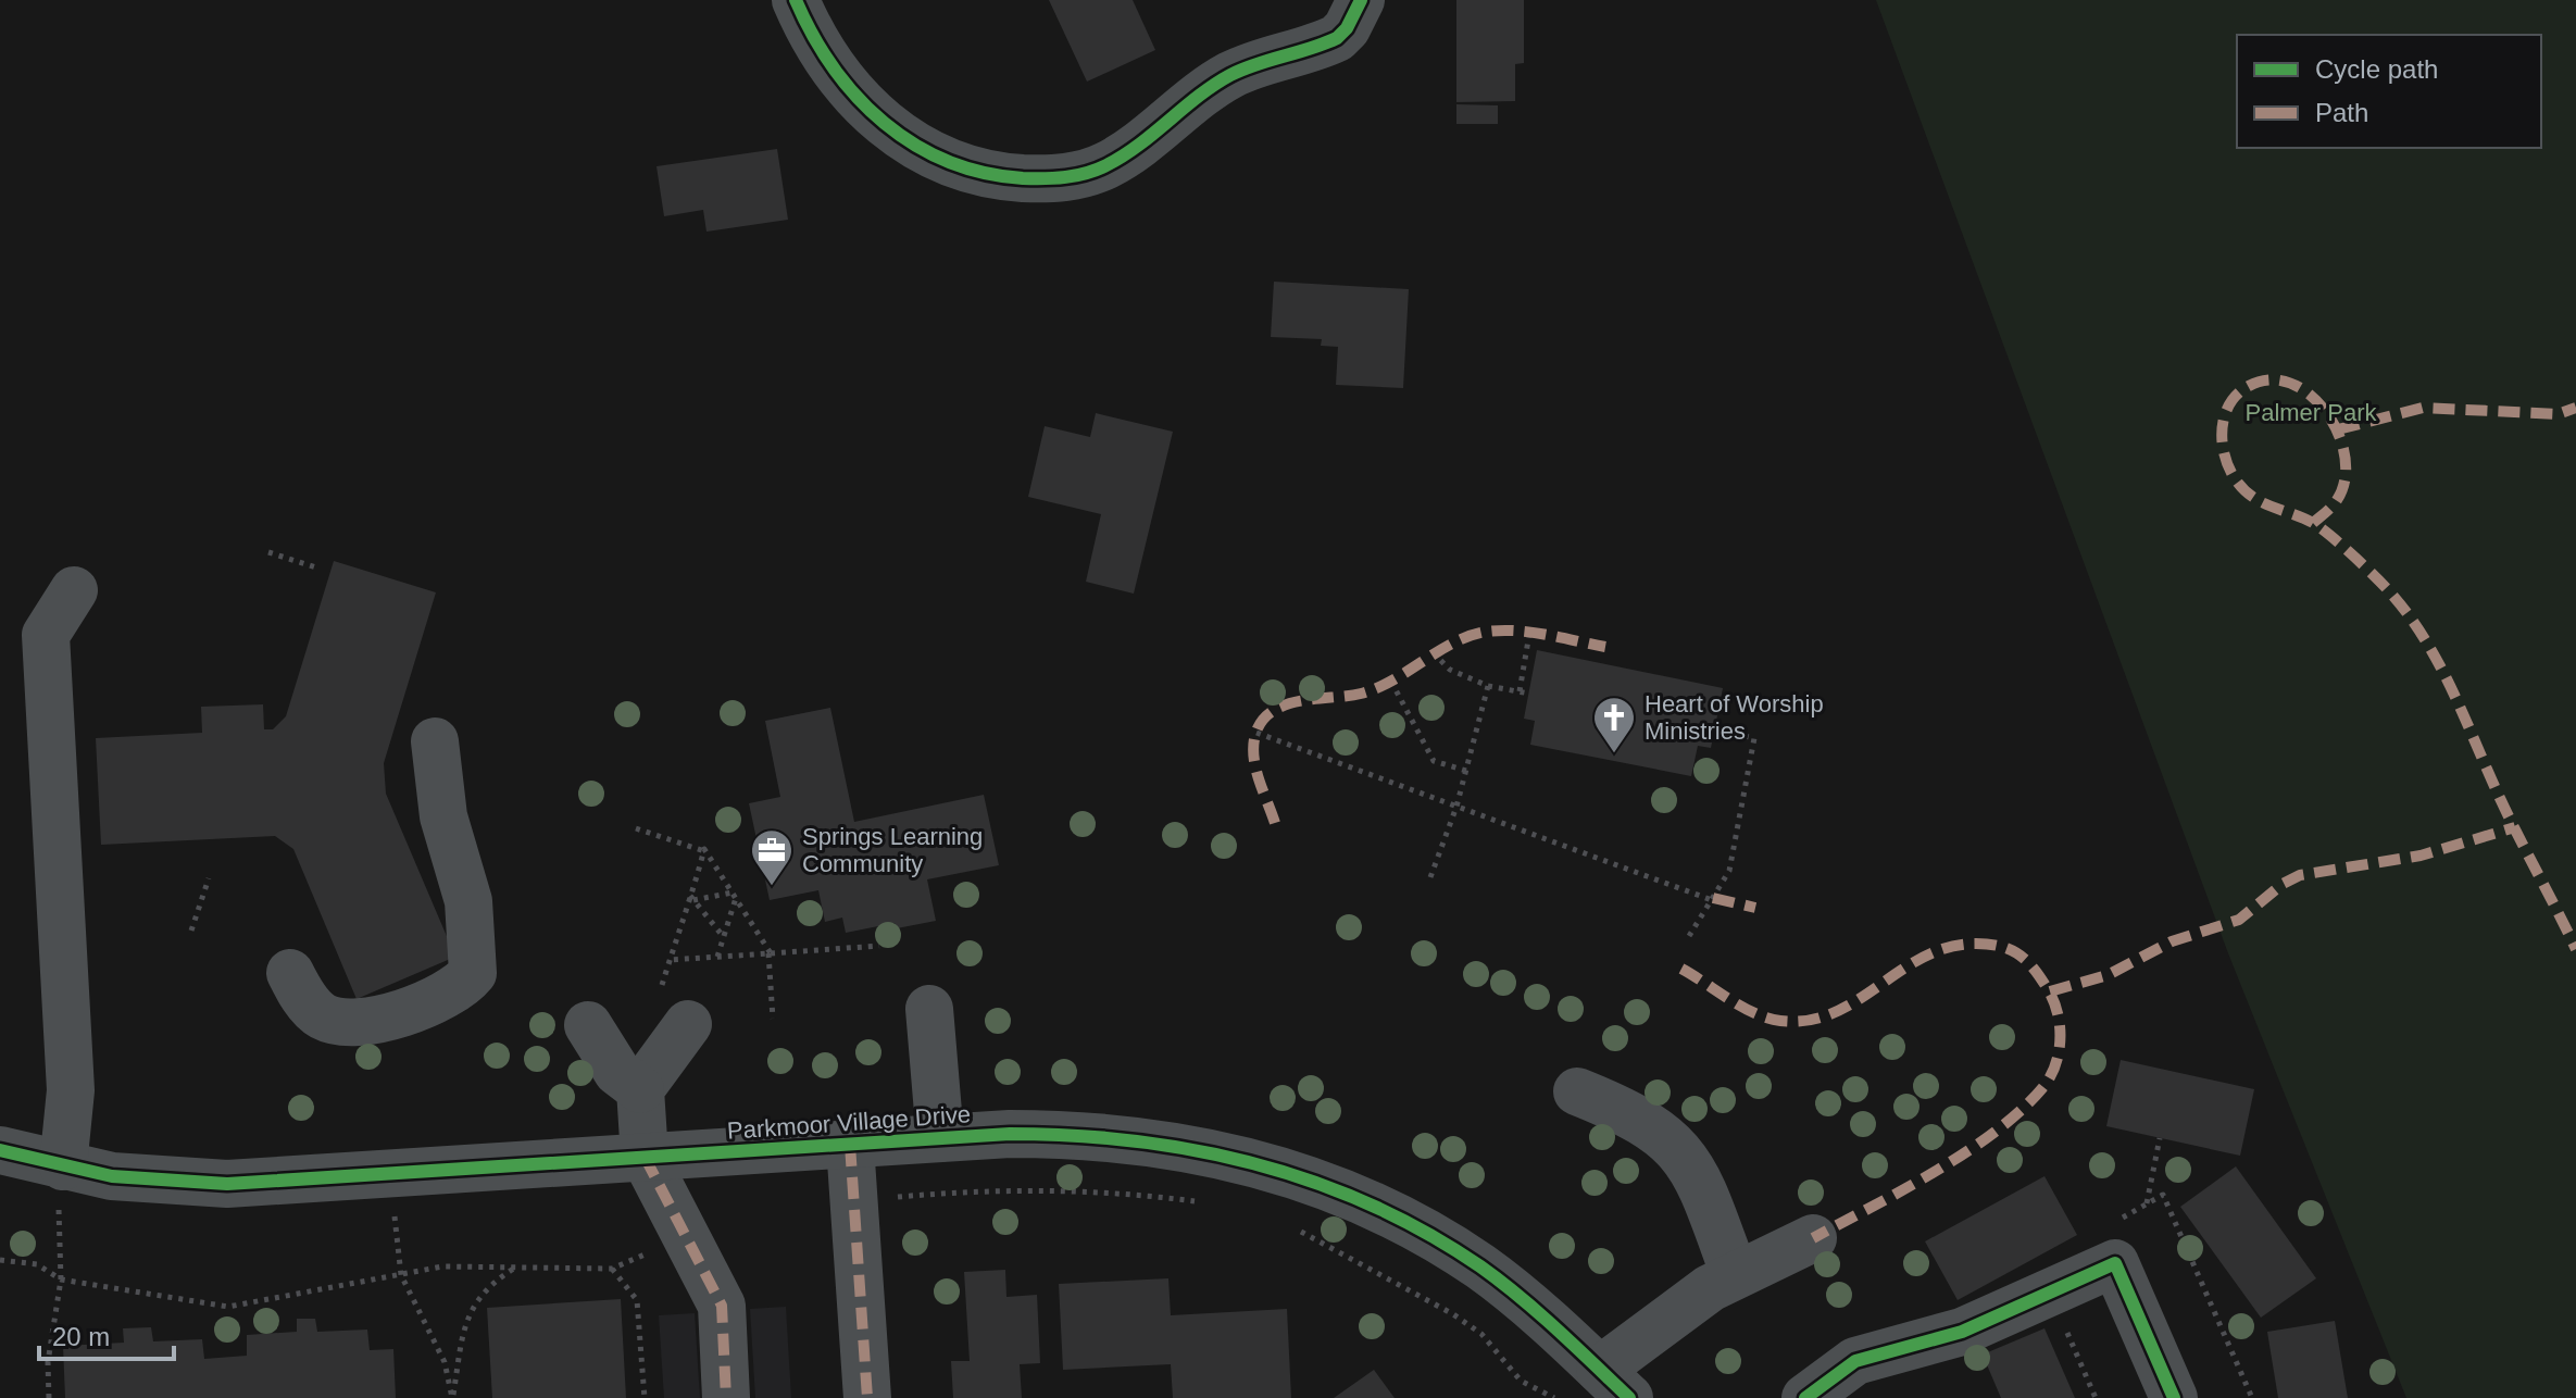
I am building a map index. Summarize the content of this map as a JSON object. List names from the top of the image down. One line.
{"streets":{"street":["Parkmoor Village Drive"]},"parks":["Palmer Park"],"places":{"church":["Heart of Worship Ministries"],"office":["Springs Learning Community"]},"legend":["Cycle path","Path"],"scale_bar":"20 m"}
